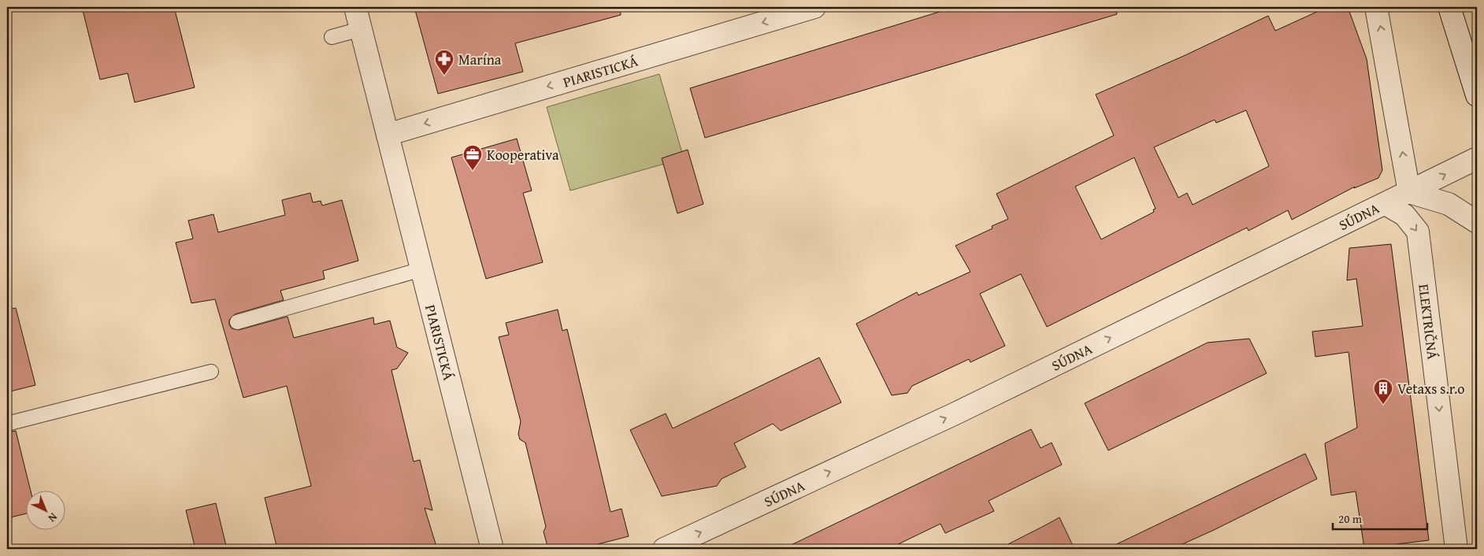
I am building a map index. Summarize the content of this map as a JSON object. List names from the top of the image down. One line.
{"streets":{"street":["PIARISTICKÁ","SÚDNA","ELEKTRIČNÁ"]},"crossings":[["SÚDNA","ELEKTRIČNÁ"]],"one_way":["PIARISTICKÁ","SÚDNA","ELEKTRIČNÁ"],"places":{"pharmacy":["Marína"],"office":["Kooperativa"],"building":["Vetaxs s.r.o"]},"scale_bar":"20 m","north":"bottom right"}
